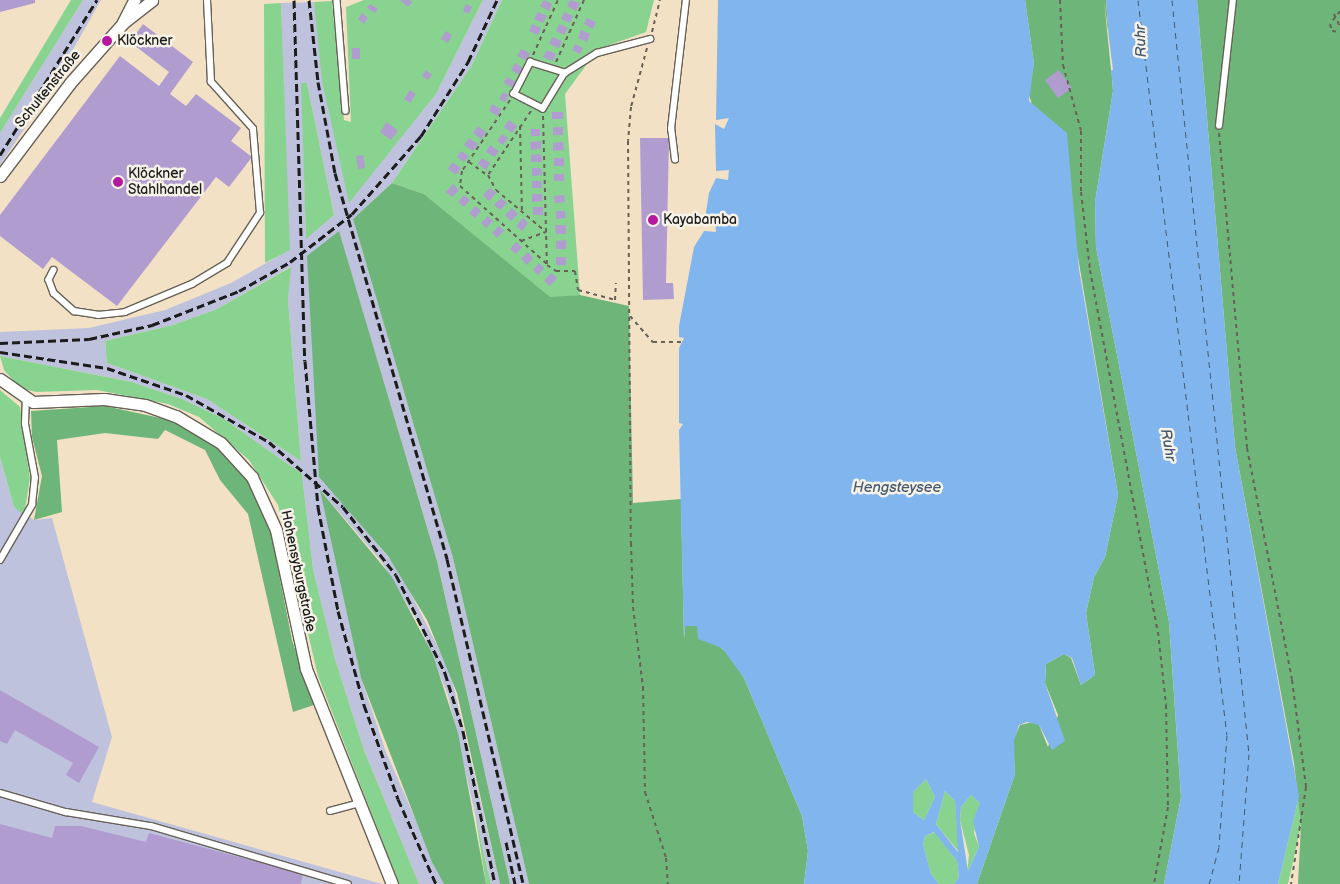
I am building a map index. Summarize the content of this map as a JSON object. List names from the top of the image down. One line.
{"streets":{"street":["Schultenstraße","Hohensyburgstraße"]},"water":["Ruhr","Hengsteysee"],"places":["Klöckner","Klöckner Stahlhandel","Kayabamba"]}
